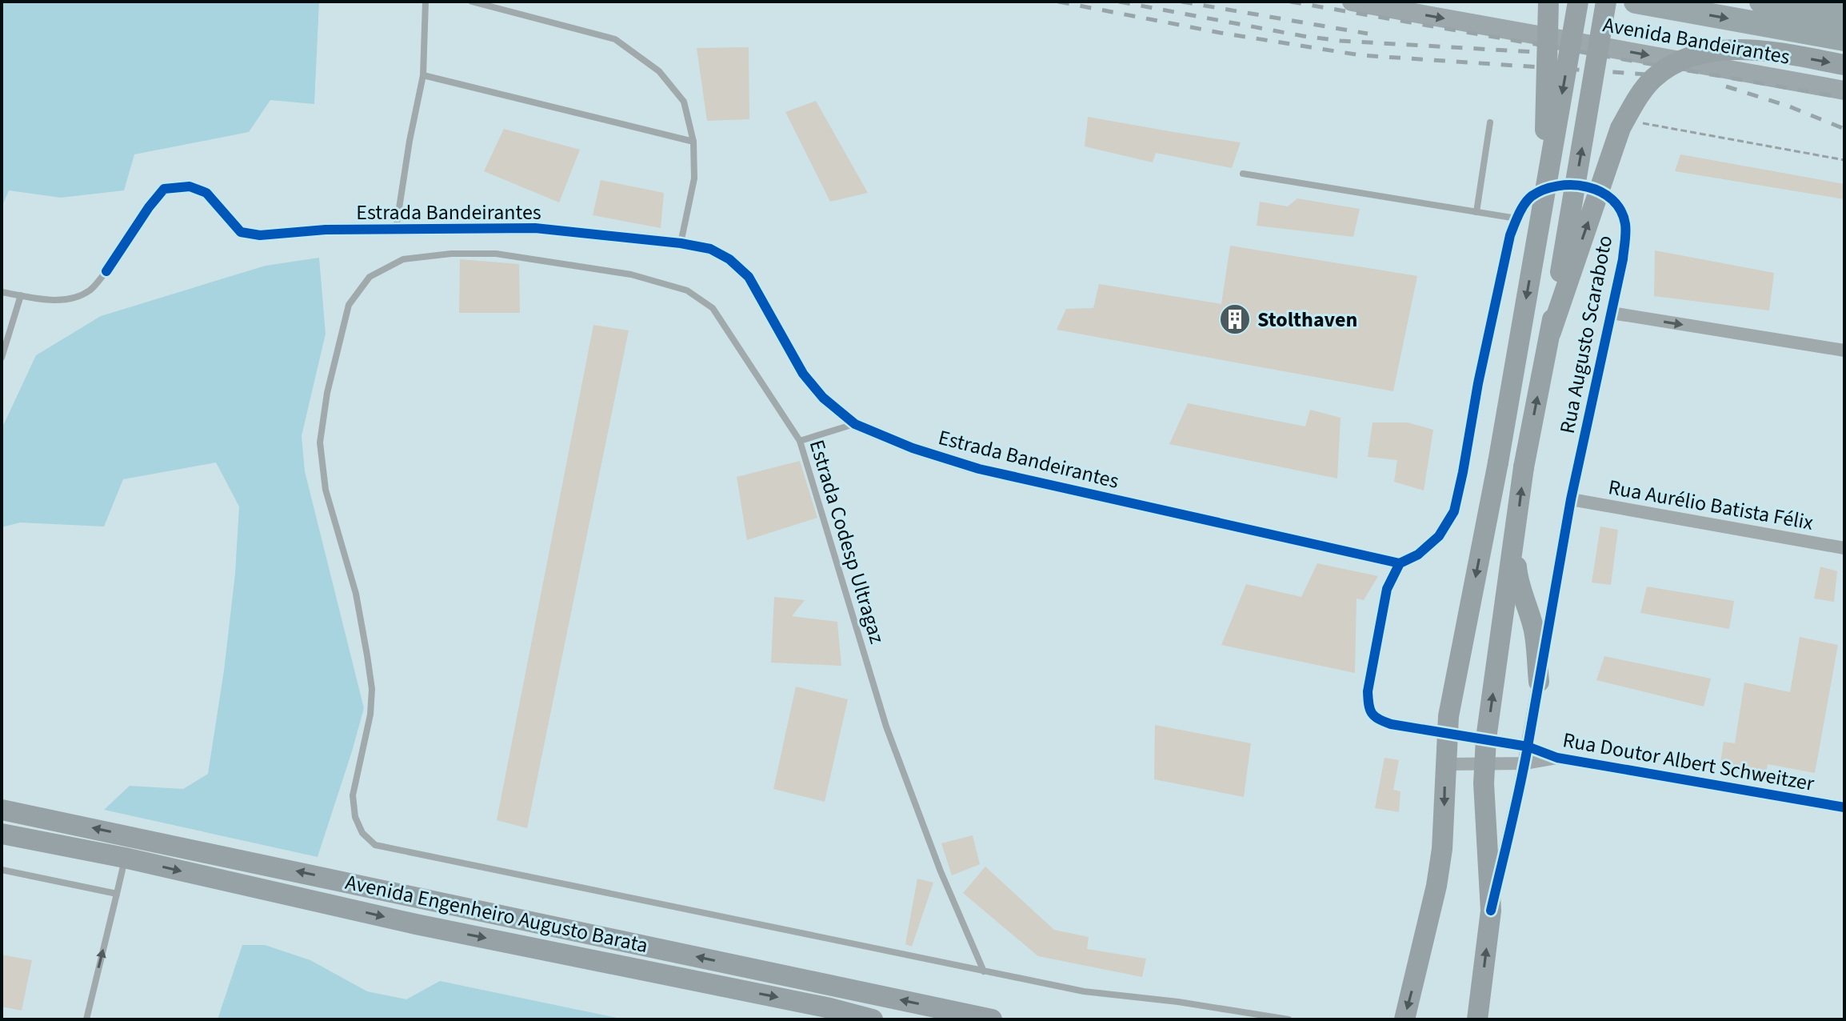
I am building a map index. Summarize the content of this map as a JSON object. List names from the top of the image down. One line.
{"streets":{"main road":["Avenida Bandeirantes","Rua Augusto Scaraboto","Avenida Engenheiro Augusto Barata"],"street":["Estrada Bandeirantes","Rua Aurélio Batista Félix","Rua Doutor Albert Schweitzer"],"lane":["Estrada Codesp Ultragaz"]},"crossings":[["Estrada Bandeirantes","Rua Augusto Scaraboto"],["Estrada Bandeirantes","Rua Doutor Albert Schweitzer"],["Rua Augusto Scaraboto","Rua Aurélio Batista Félix"],["Rua Augusto Scaraboto","Rua Doutor Albert Schweitzer"]],"one_way":["Avenida Bandeirantes"],"places":{"building":["Stolthaven"]}}
